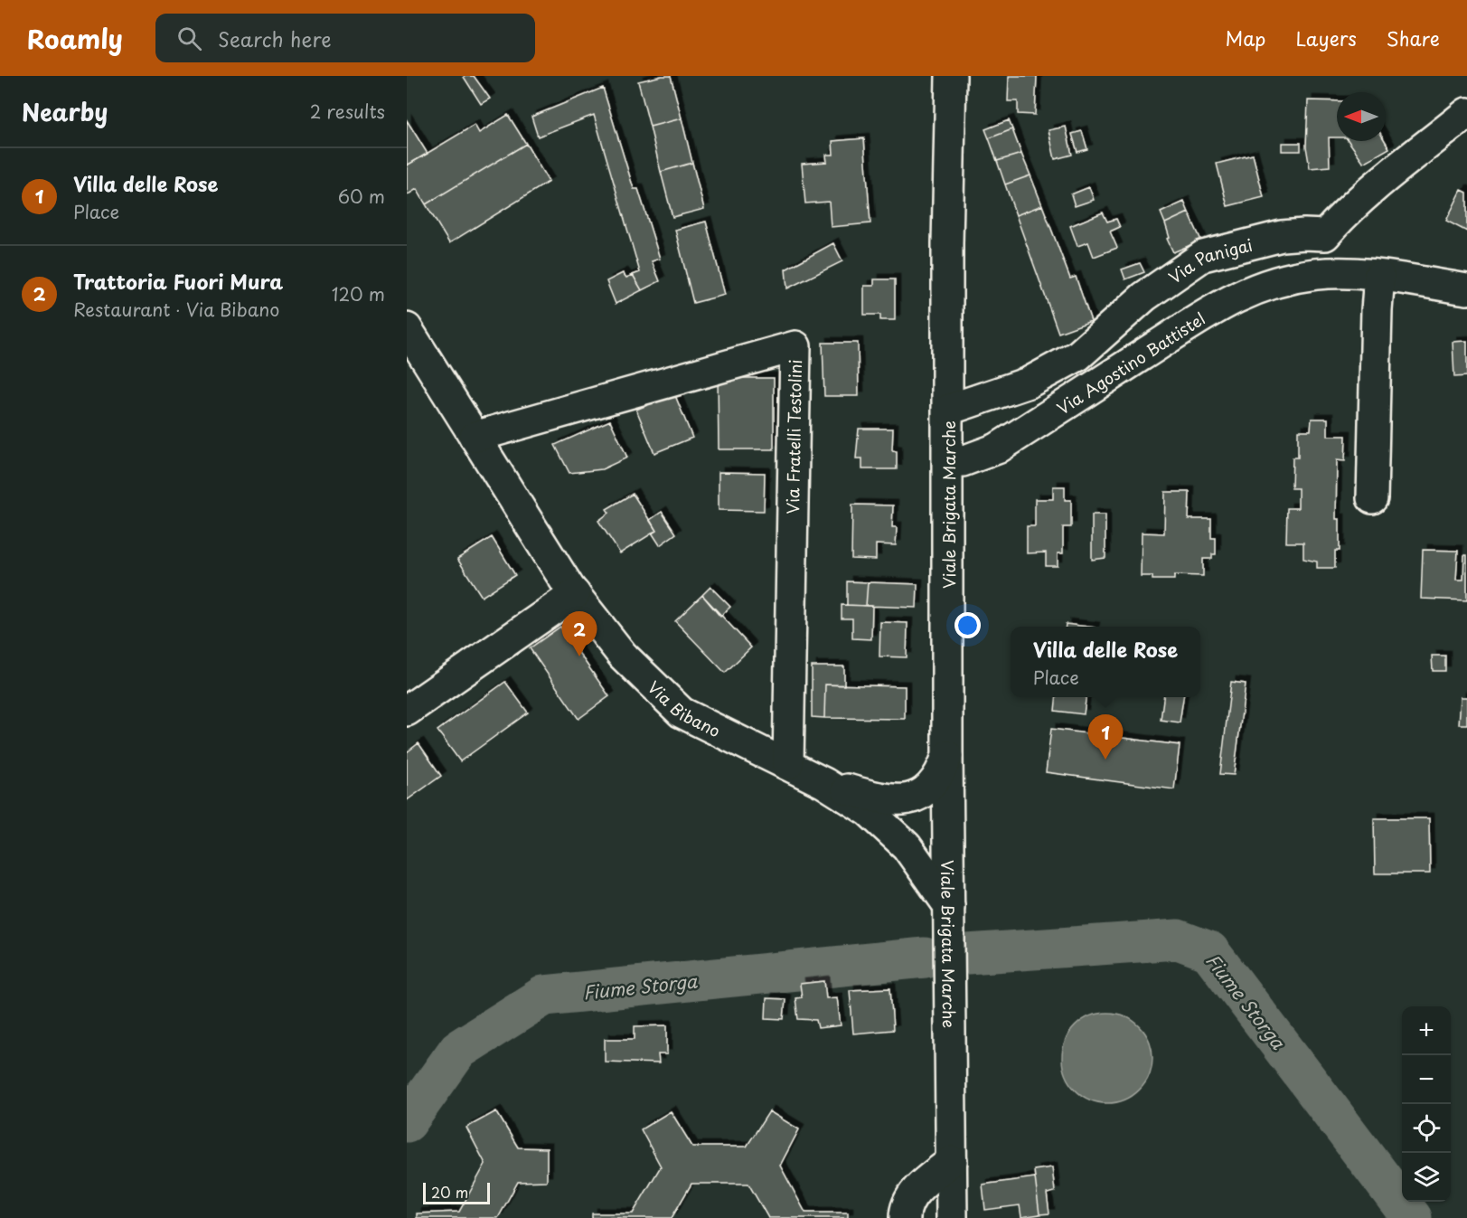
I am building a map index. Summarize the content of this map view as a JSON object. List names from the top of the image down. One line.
{"streets":{"street":["Via Panigai","Via Agostino Battistel","Via Fratelli Testolini","Viale Brigata Marche","Via Bibano"]},"crossings":[["Via Panigai","Viale Brigata Marche"],["Via Agostino Battistel","Viale Brigata Marche"],["Via Fratelli Testolini","Via Bibano"],["Viale Brigata Marche","Via Bibano"]],"water":["Fiume Storga"],"scale_bar":"20 m","north":"left","page":{"header":"Roamly","search":"Search here","nav":["Map","Layers","Share"],"heading":["Nearby","2 results"],"list":[{"mark":"1","name":"Villa delle Rose","note":"Place","value":"60 m"},{"mark":"2","name":"Trattoria Fuori Mura","note":"Restaurant · Via Bibano","value":"120 m"}],"pins":["2","1"],"popup":["Villa delle Rose","Place"],"map_buttons":["+","−"],"scale":"20 m"}}
